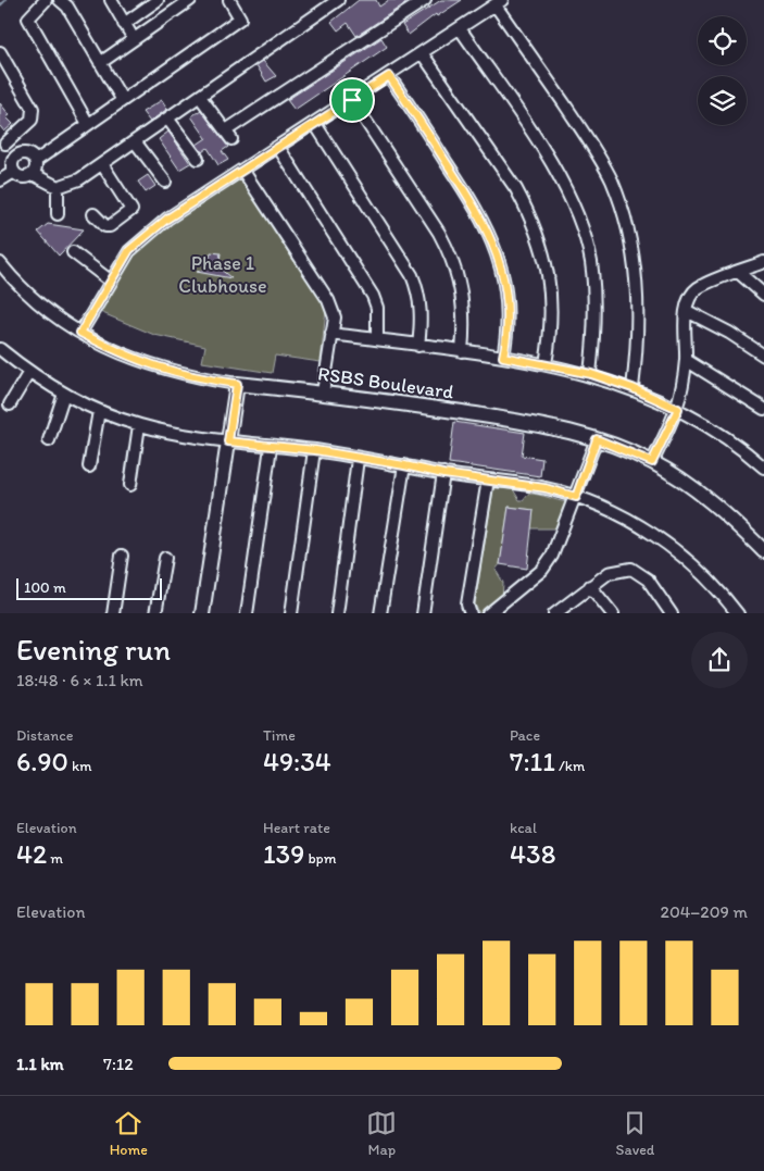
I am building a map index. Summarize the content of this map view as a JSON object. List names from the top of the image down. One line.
{"streets":{"street":["RSBS Boulevard"]},"parks":["Phase 1 Clubhouse"],"scale_bar":"100 m","page":{"scale":"100 m","heading":["Evening run","18:48 · 6 × 1.1 km"],"stats":[["Distance","6.90 km"],["Time","49:34"],["Pace","7:11 /km"],["Elevation","42 m"],["Heart rate","139 bpm"],["kcal","438"]],"chart":["Elevation","204–209 m"],"list":[{"name":"1.1 km","note":"7:12"}],"tabs":["Home","Map","Saved"]}}
